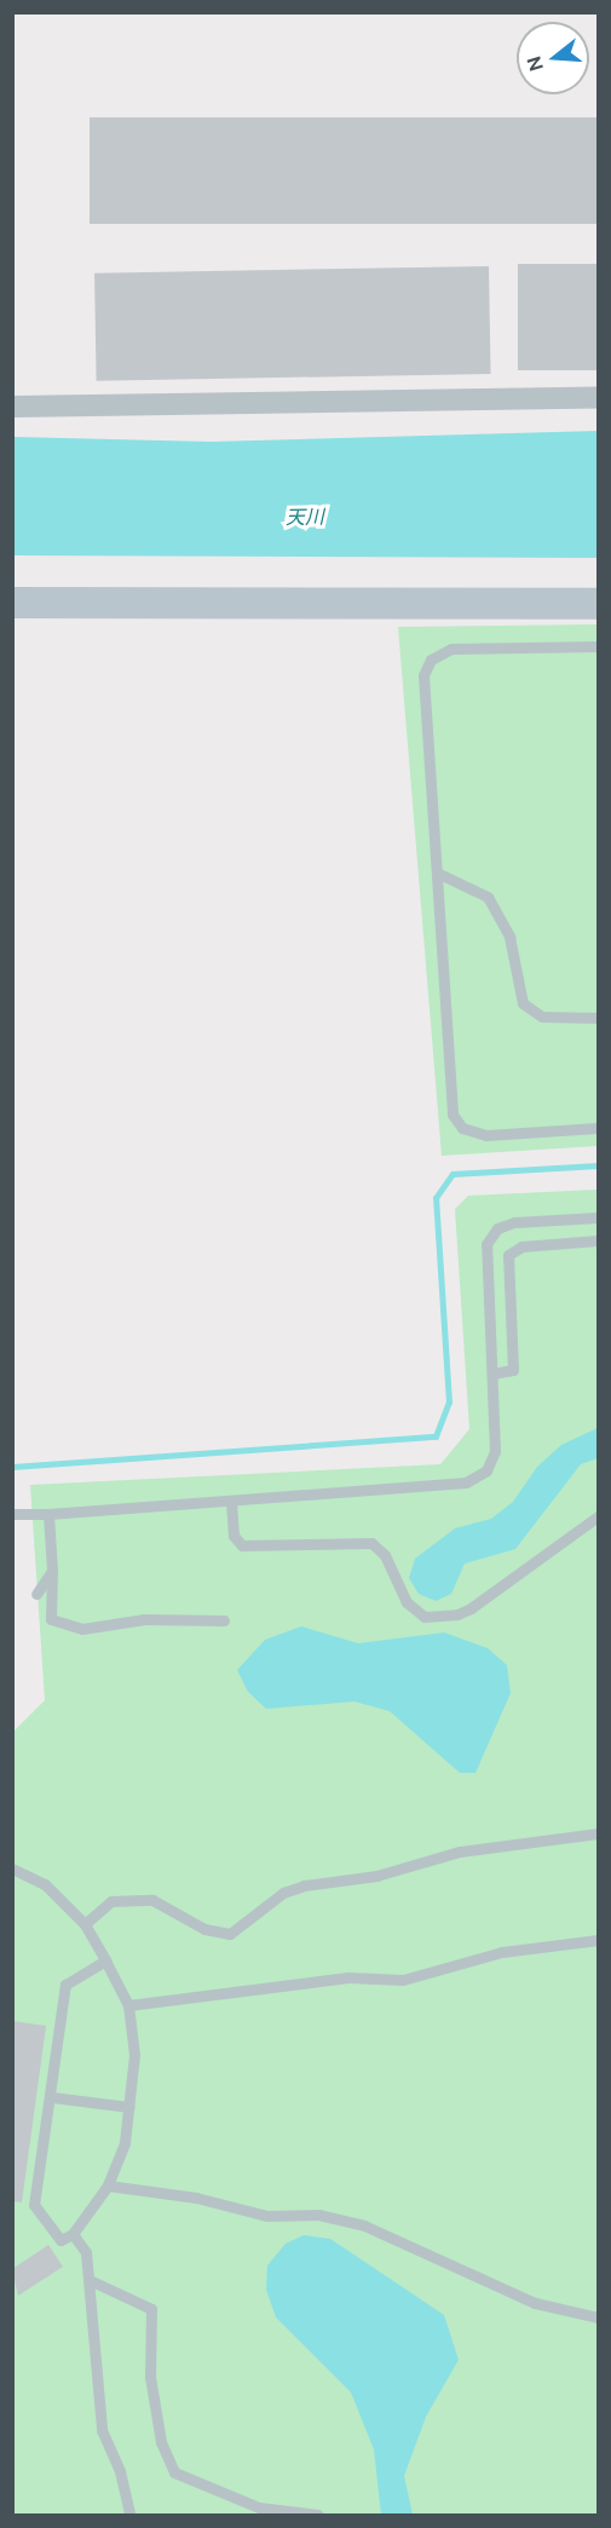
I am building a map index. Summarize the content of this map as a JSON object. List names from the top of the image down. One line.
{"water":["天川"],"north":"left"}
